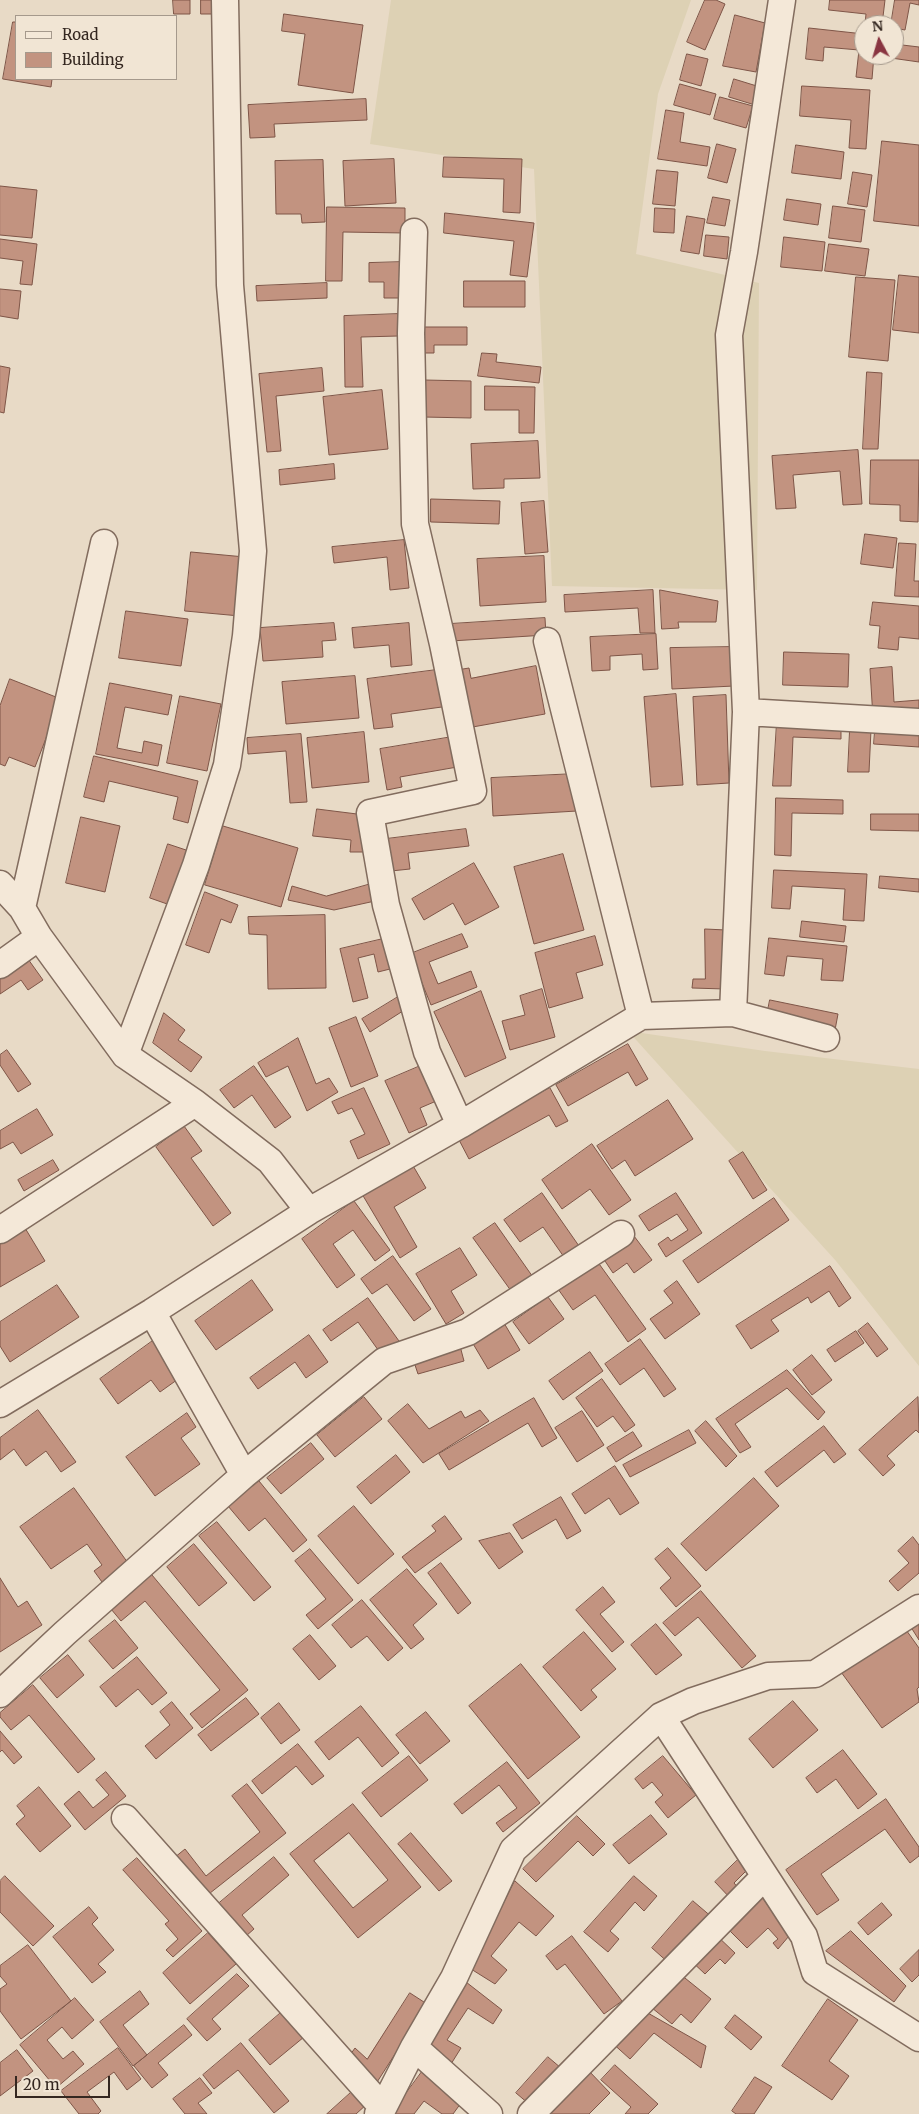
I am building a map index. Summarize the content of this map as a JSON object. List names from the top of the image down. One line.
{"legend":["Road","Building"],"scale_bar":"20 m","north":"top"}
